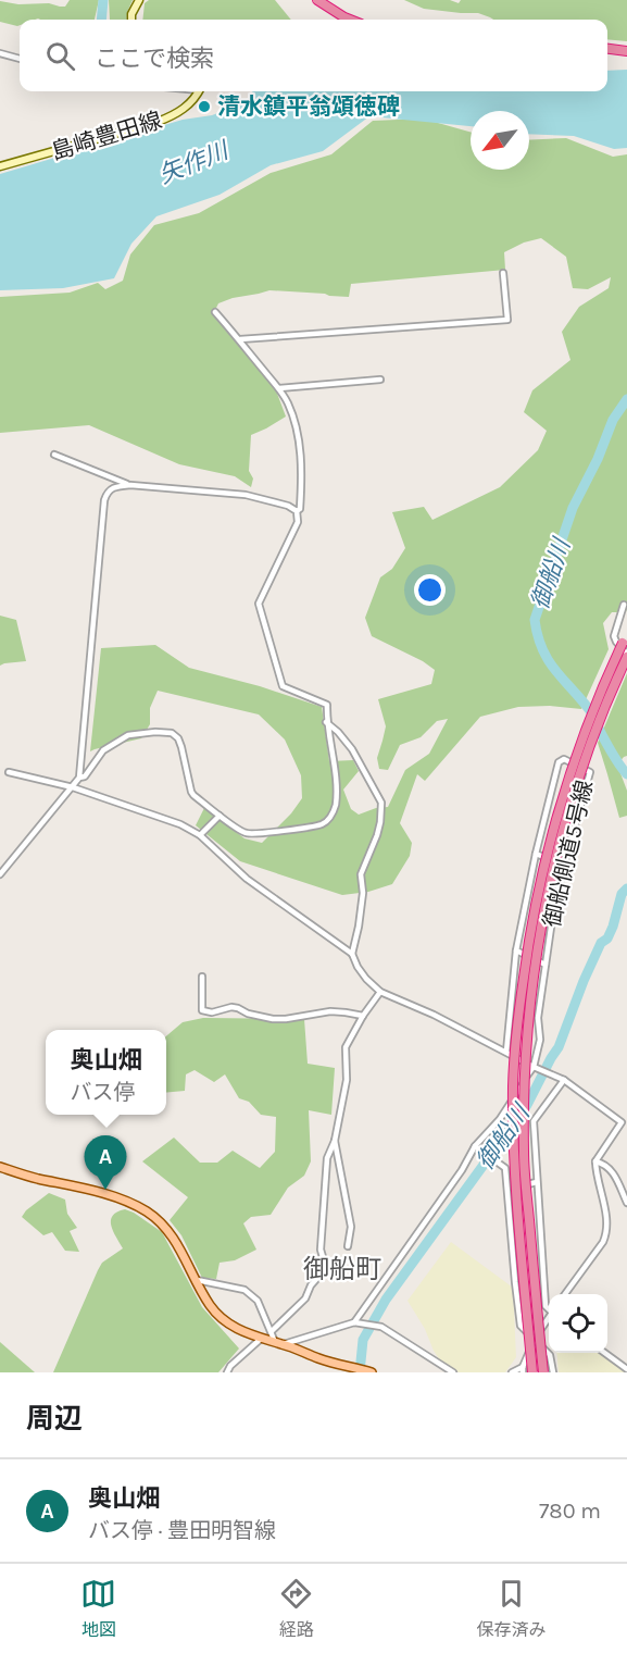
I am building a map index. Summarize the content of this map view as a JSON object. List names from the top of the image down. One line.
{"streets":{"main road":["島崎豊田線"],"street":["御船側道5号線"]},"districts":["御船町"],"water":["矢作川","御船川"],"places":["清水鎮平翁頌徳碑"],"north":"bottom left","page":{"search":"ここで検索","popup":["奥山畑","バス停"],"pins":"A","heading":"周辺","list":[{"mark":"A","name":"奥山畑","note":"バス停 · 豊田明智線","value":"780 m"}],"nav":["地図","経路","保存済み"]}}
